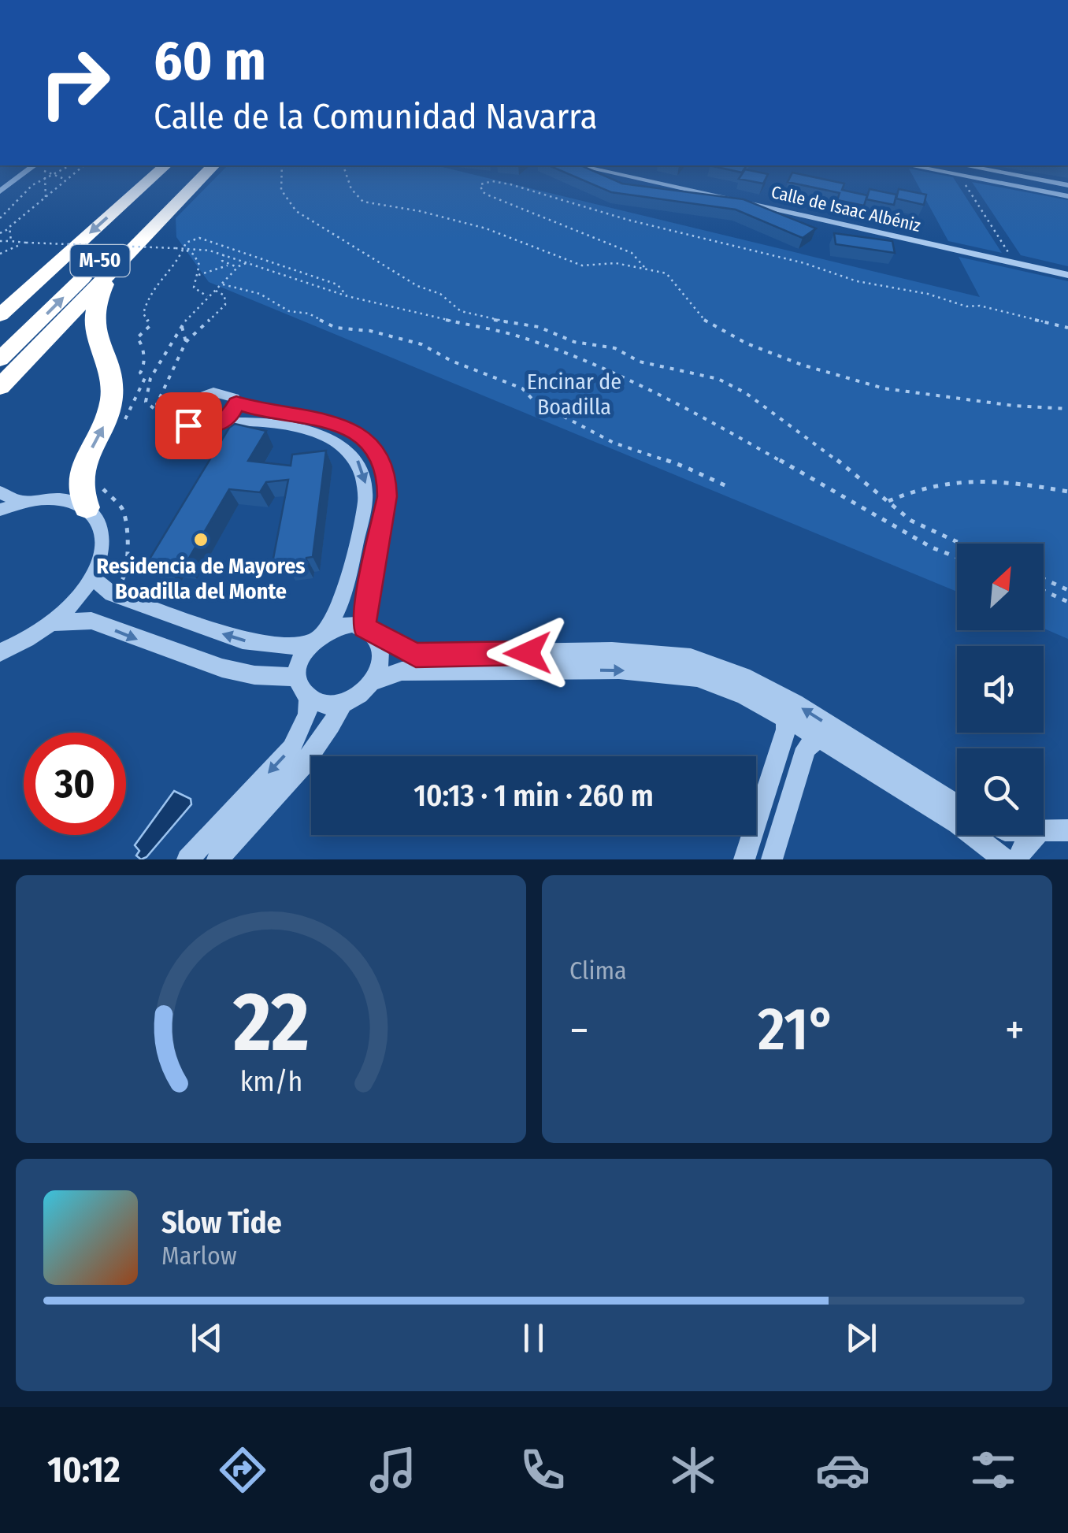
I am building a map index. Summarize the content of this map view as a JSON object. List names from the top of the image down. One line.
{"streets":{"highway":["M-50"],"street":["Calle de Isaac Albéniz"]},"parks":["Encinar de Boadilla"],"places":["Residencia de Mayores Boadilla del Monte"],"north":"top right","page":{"turn":["60 m","Calle de la Comunidad Navarra"],"limit":"30","trip":"10:13 · 1 min · 260 m","tile":"Clima","heat":["−","21°","+"],"song":["Slow Tide","Marlow"],"tabs":"10:12","gauge":["22","km/h"]}}
